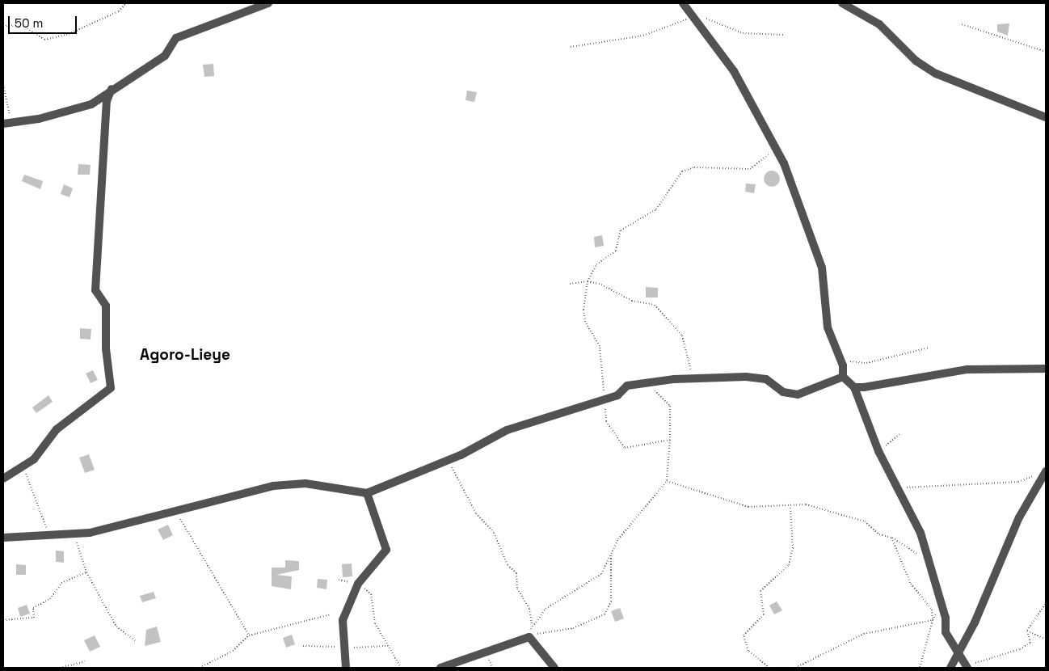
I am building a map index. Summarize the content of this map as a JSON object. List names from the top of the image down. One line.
{"districts":["Agoro-Lieye"],"scale_bar":"50 m"}
